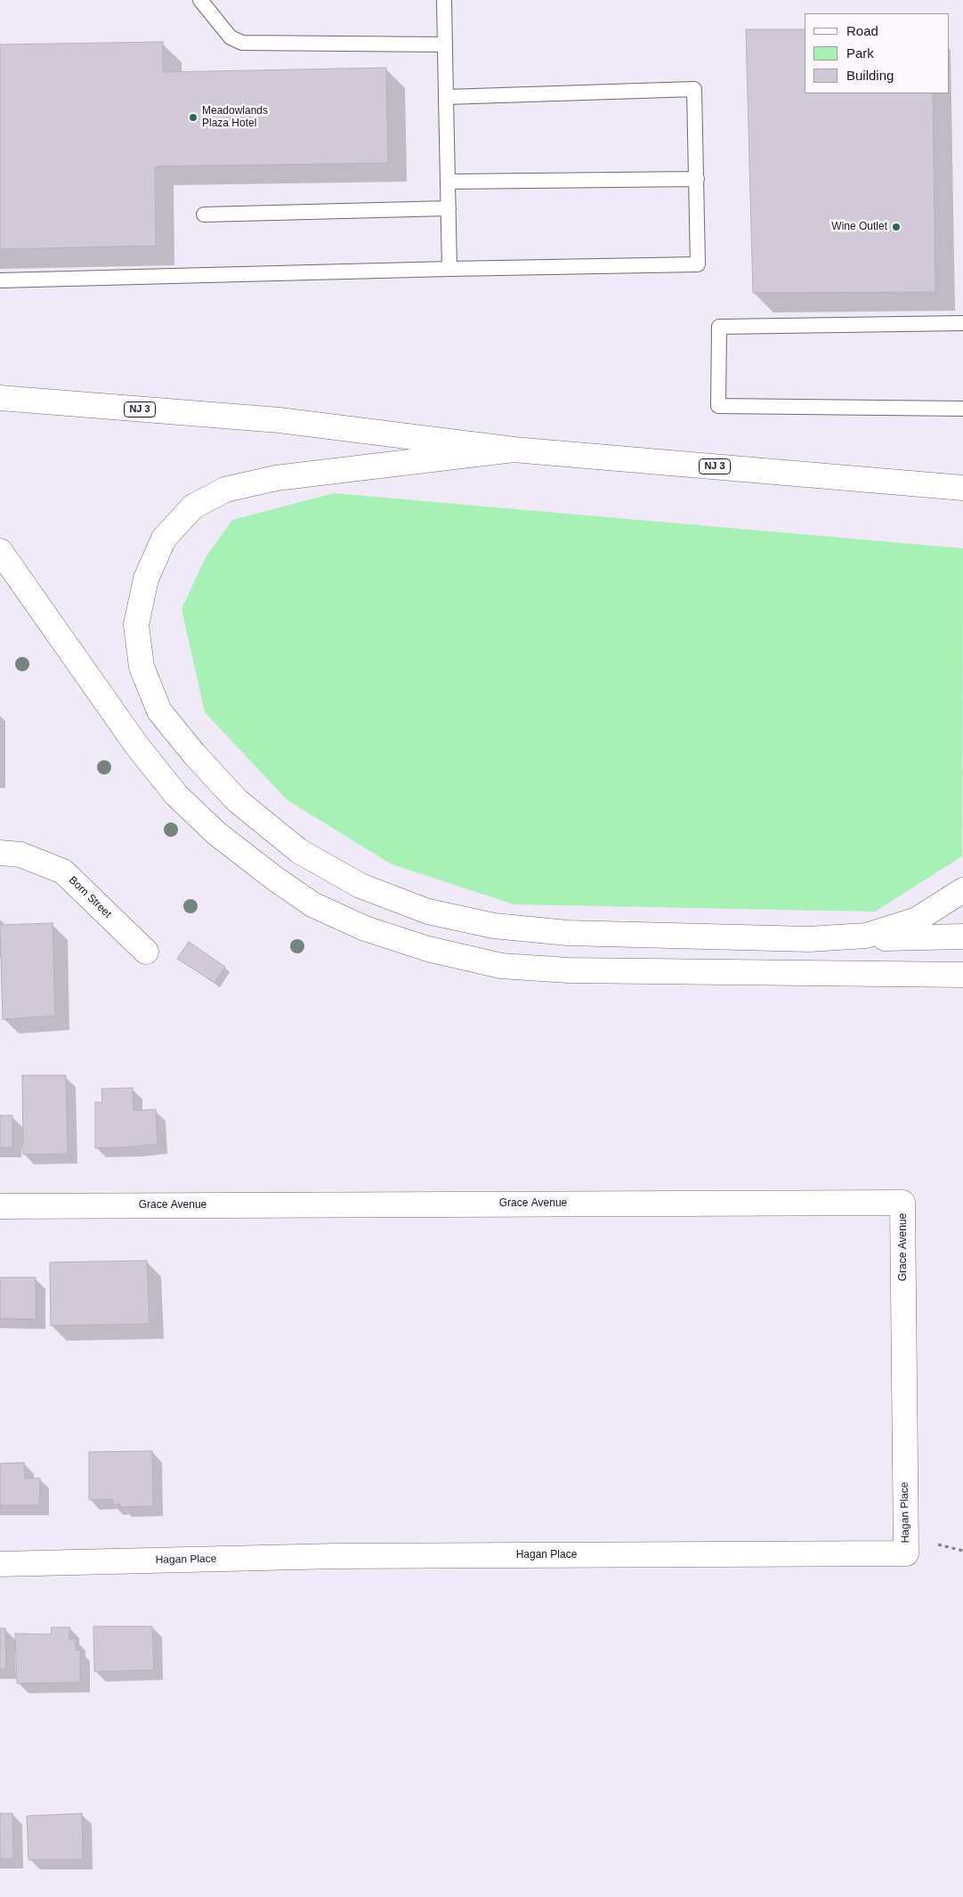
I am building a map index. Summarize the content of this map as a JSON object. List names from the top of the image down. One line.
{"streets":{"main road":["NJ 3","Born Street","Grace Avenue","Hagan Place"]},"crossings":[["Grace Avenue","Hagan Place"]],"places":["Meadowlands Plaza Hotel","Wine Outlet"],"legend":["Road","Park","Building"]}
